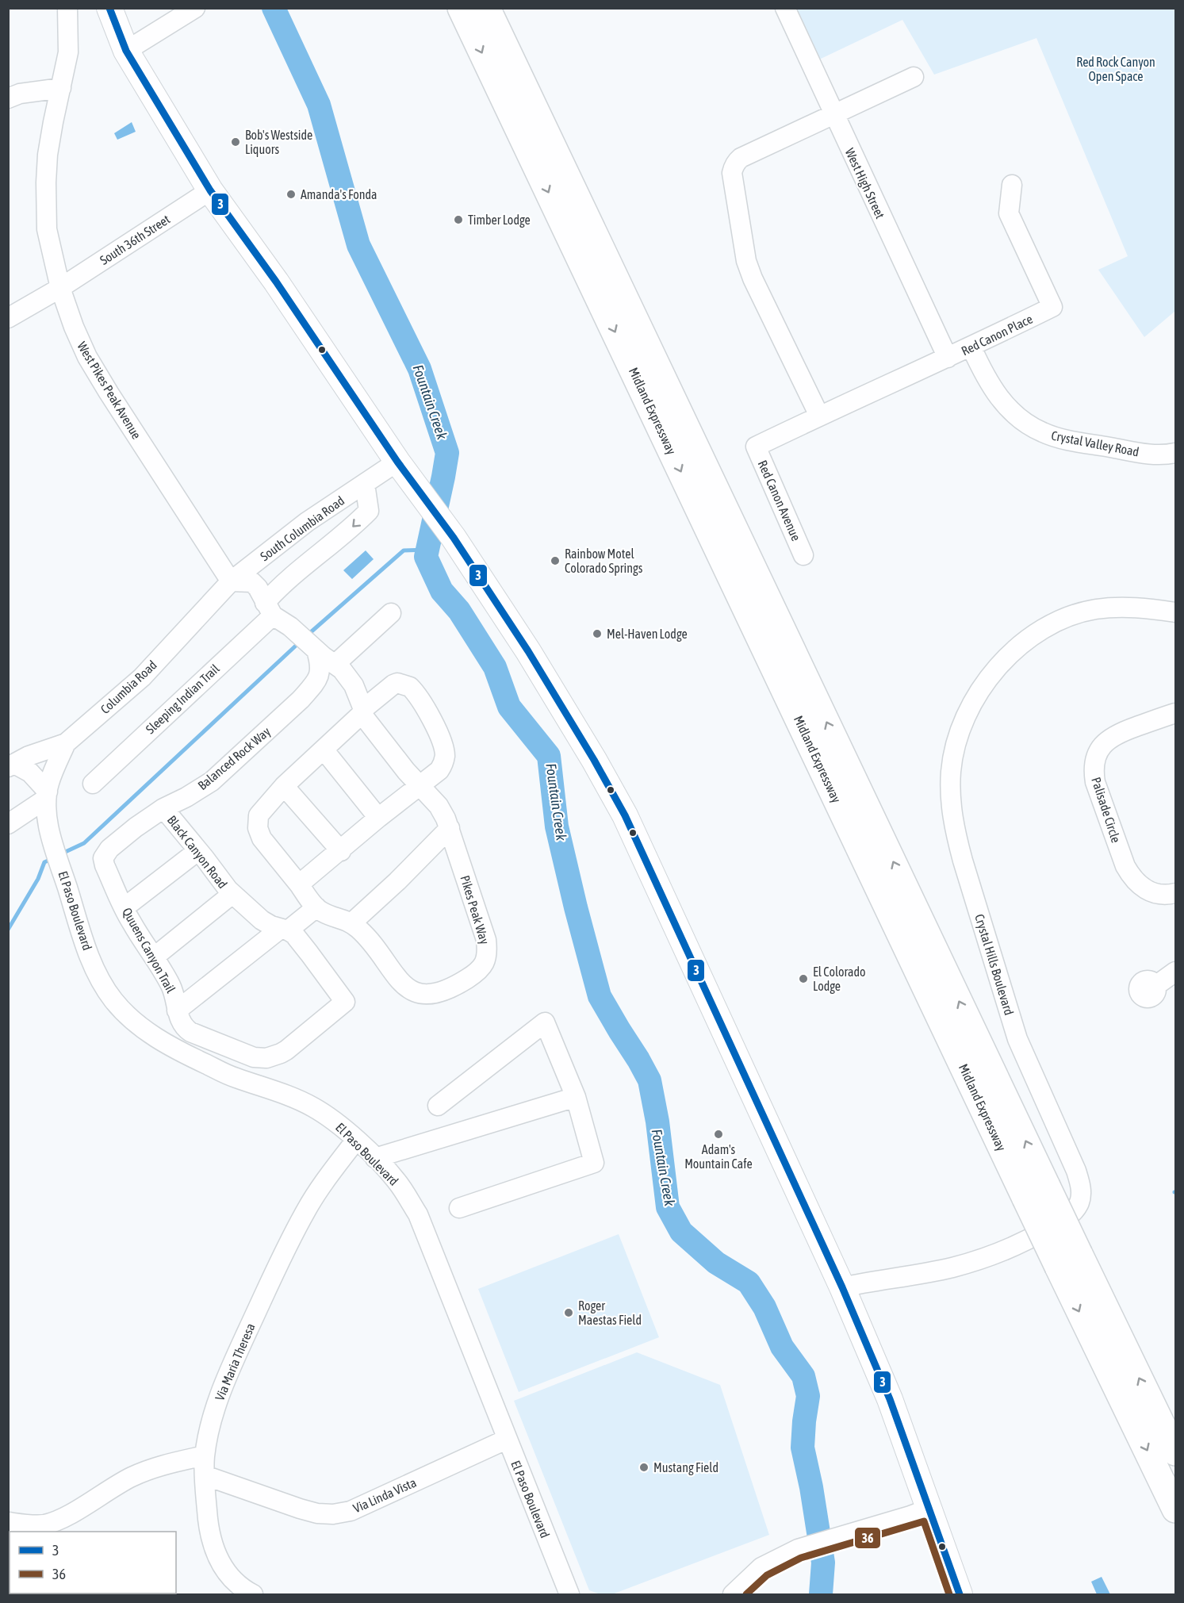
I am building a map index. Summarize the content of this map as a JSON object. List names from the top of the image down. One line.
{"streets":{"highway":["Midland Expressway"],"street":["West High Street","South 36th Street","Red Canon Place","West Pikes Peak Avenue","Crystal Valley Road","Red Canon Avenue","South Columbia Road","Columbia Road","Sleeping Indian Trail","Balanced Rock Way","Palisade Circle","Black Canyon Road","Pikes Peak Way","El Paso Boulevard","Quuens Canyon Trail","Crystal Hills Boulevard","Via Maria Theresa","Via Linda Vista"]},"crossings":[["West High Street","Red Canon Place"],["South 36th Street","West Pikes Peak Avenue"],["Red Canon Place","Crystal Valley Road"],["Red Canon Place","Red Canon Avenue"],["West Pikes Peak Avenue","South Columbia Road"],["West Pikes Peak Avenue","Columbia Road"],["South Columbia Road","Columbia Road"],["South Columbia Road","Sleeping Indian Trail"],["Columbia Road","El Paso Boulevard"],["Sleeping Indian Trail","Pikes Peak Way"],["Balanced Rock Way","Black Canyon Road"],["Balanced Rock Way","Pikes Peak Way"],["Balanced Rock Way","Quuens Canyon Trail"],["El Paso Boulevard","Via Maria Theresa"],["El Paso Boulevard","Via Linda Vista"],["Via Maria Theresa","Via Linda Vista"]],"water":["Fountain Creek"],"parks":["Red Rock Canyon Open Space"],"places":["Bob's Westside Liquors","Amanda's Fonda","Timber Lodge","Rainbow Motel Colorado Springs","Mel-Haven Lodge","El Colorado Lodge","Adam's Mountain Cafe","Roger Maestas Field","Mustang Field"],"lines":["transit line 3","transit line 36"],"legend":["3","36"]}
